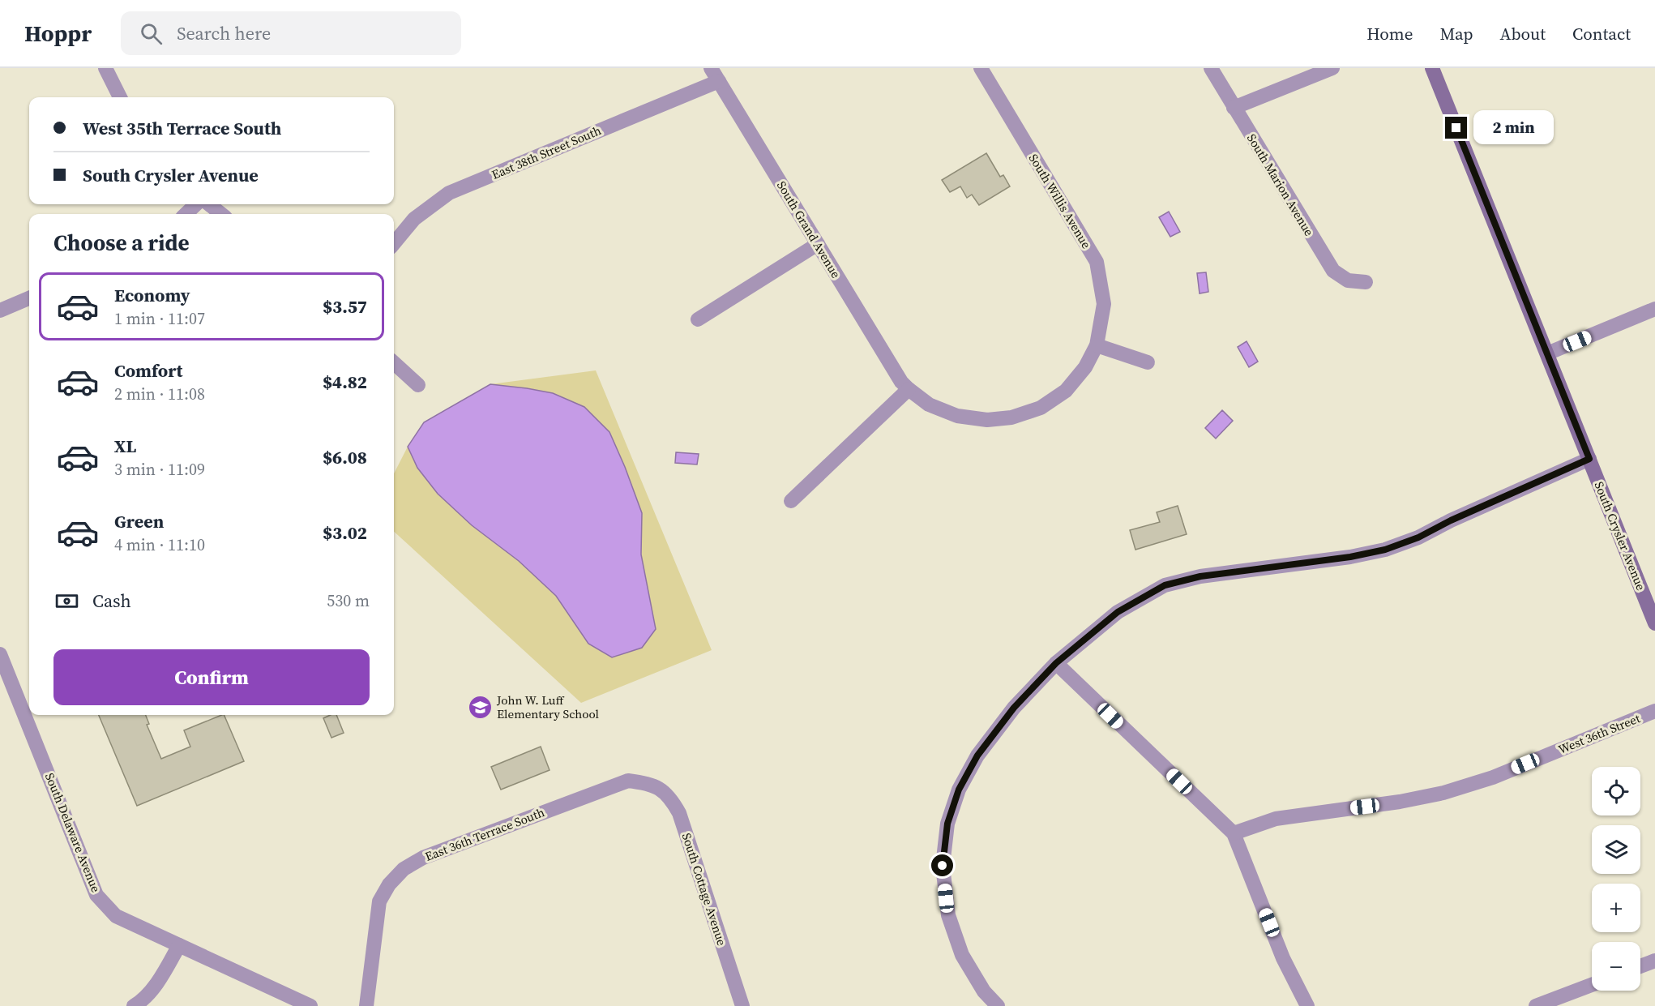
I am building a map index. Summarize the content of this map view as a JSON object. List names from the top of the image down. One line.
{"streets":{"main road":["South Crysler Avenue"],"street":["East 38th Street South","South Marion Avenue","South Willis Avenue","South Grand Avenue","West 36th Street","South Delaware Avenue","East 36th Terrace South","South Cottage Avenue"]},"crossings":[["East 38th Street South","South Grand Avenue"],["South Willis Avenue","South Grand Avenue"],["East 36th Terrace South","South Cottage Avenue"]],"places":{"school or university":["John W. Luff Elementary School"]},"page":{"header":"Hoppr","search":"Search here","nav":["Home","Map","About","Contact"],"banner":["West 35th Terrace South","South Crysler Avenue"],"bubble":"2 min","heading":"Choose a ride","list":[{"name":"Economy","note":"1 min · 11:07","value":"$3.57"},{"name":"Comfort","note":"2 min · 11:08","value":"$4.82"},{"name":"XL","note":"3 min · 11:09","value":"$6.08"},{"name":"Green","note":"4 min · 11:10","value":"$3.02"}],"pay":["Cash","530 m"],"buttons":"Confirm","map_buttons":["+","−"]}}
